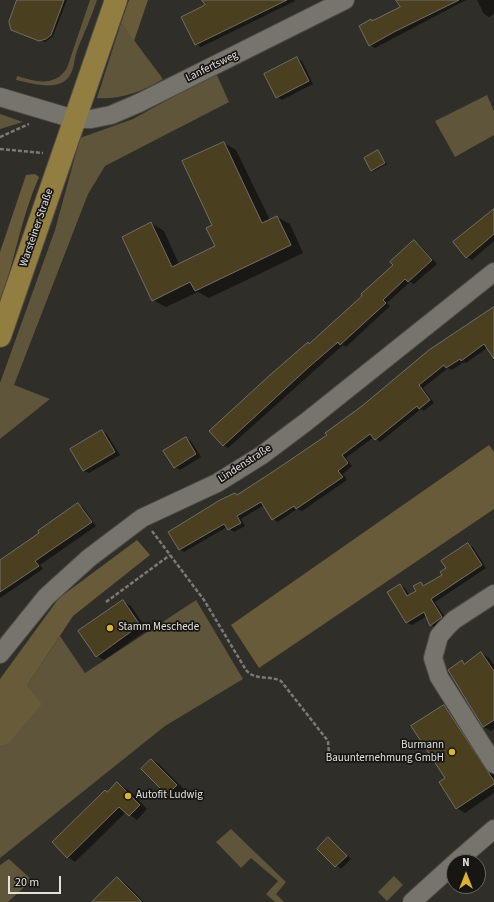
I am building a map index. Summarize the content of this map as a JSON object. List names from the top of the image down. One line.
{"streets":{"main road":["Warsteiner Straße"],"street":["Lanfertsweg","Lindenstraße"]},"crossings":[["Lanfertsweg","Warsteiner Straße"]],"places":["Stamm Meschede","Burmann Bauunternehmung GmbH","Autofit Ludwig"],"scale_bar":"20 m","north":"top"}
